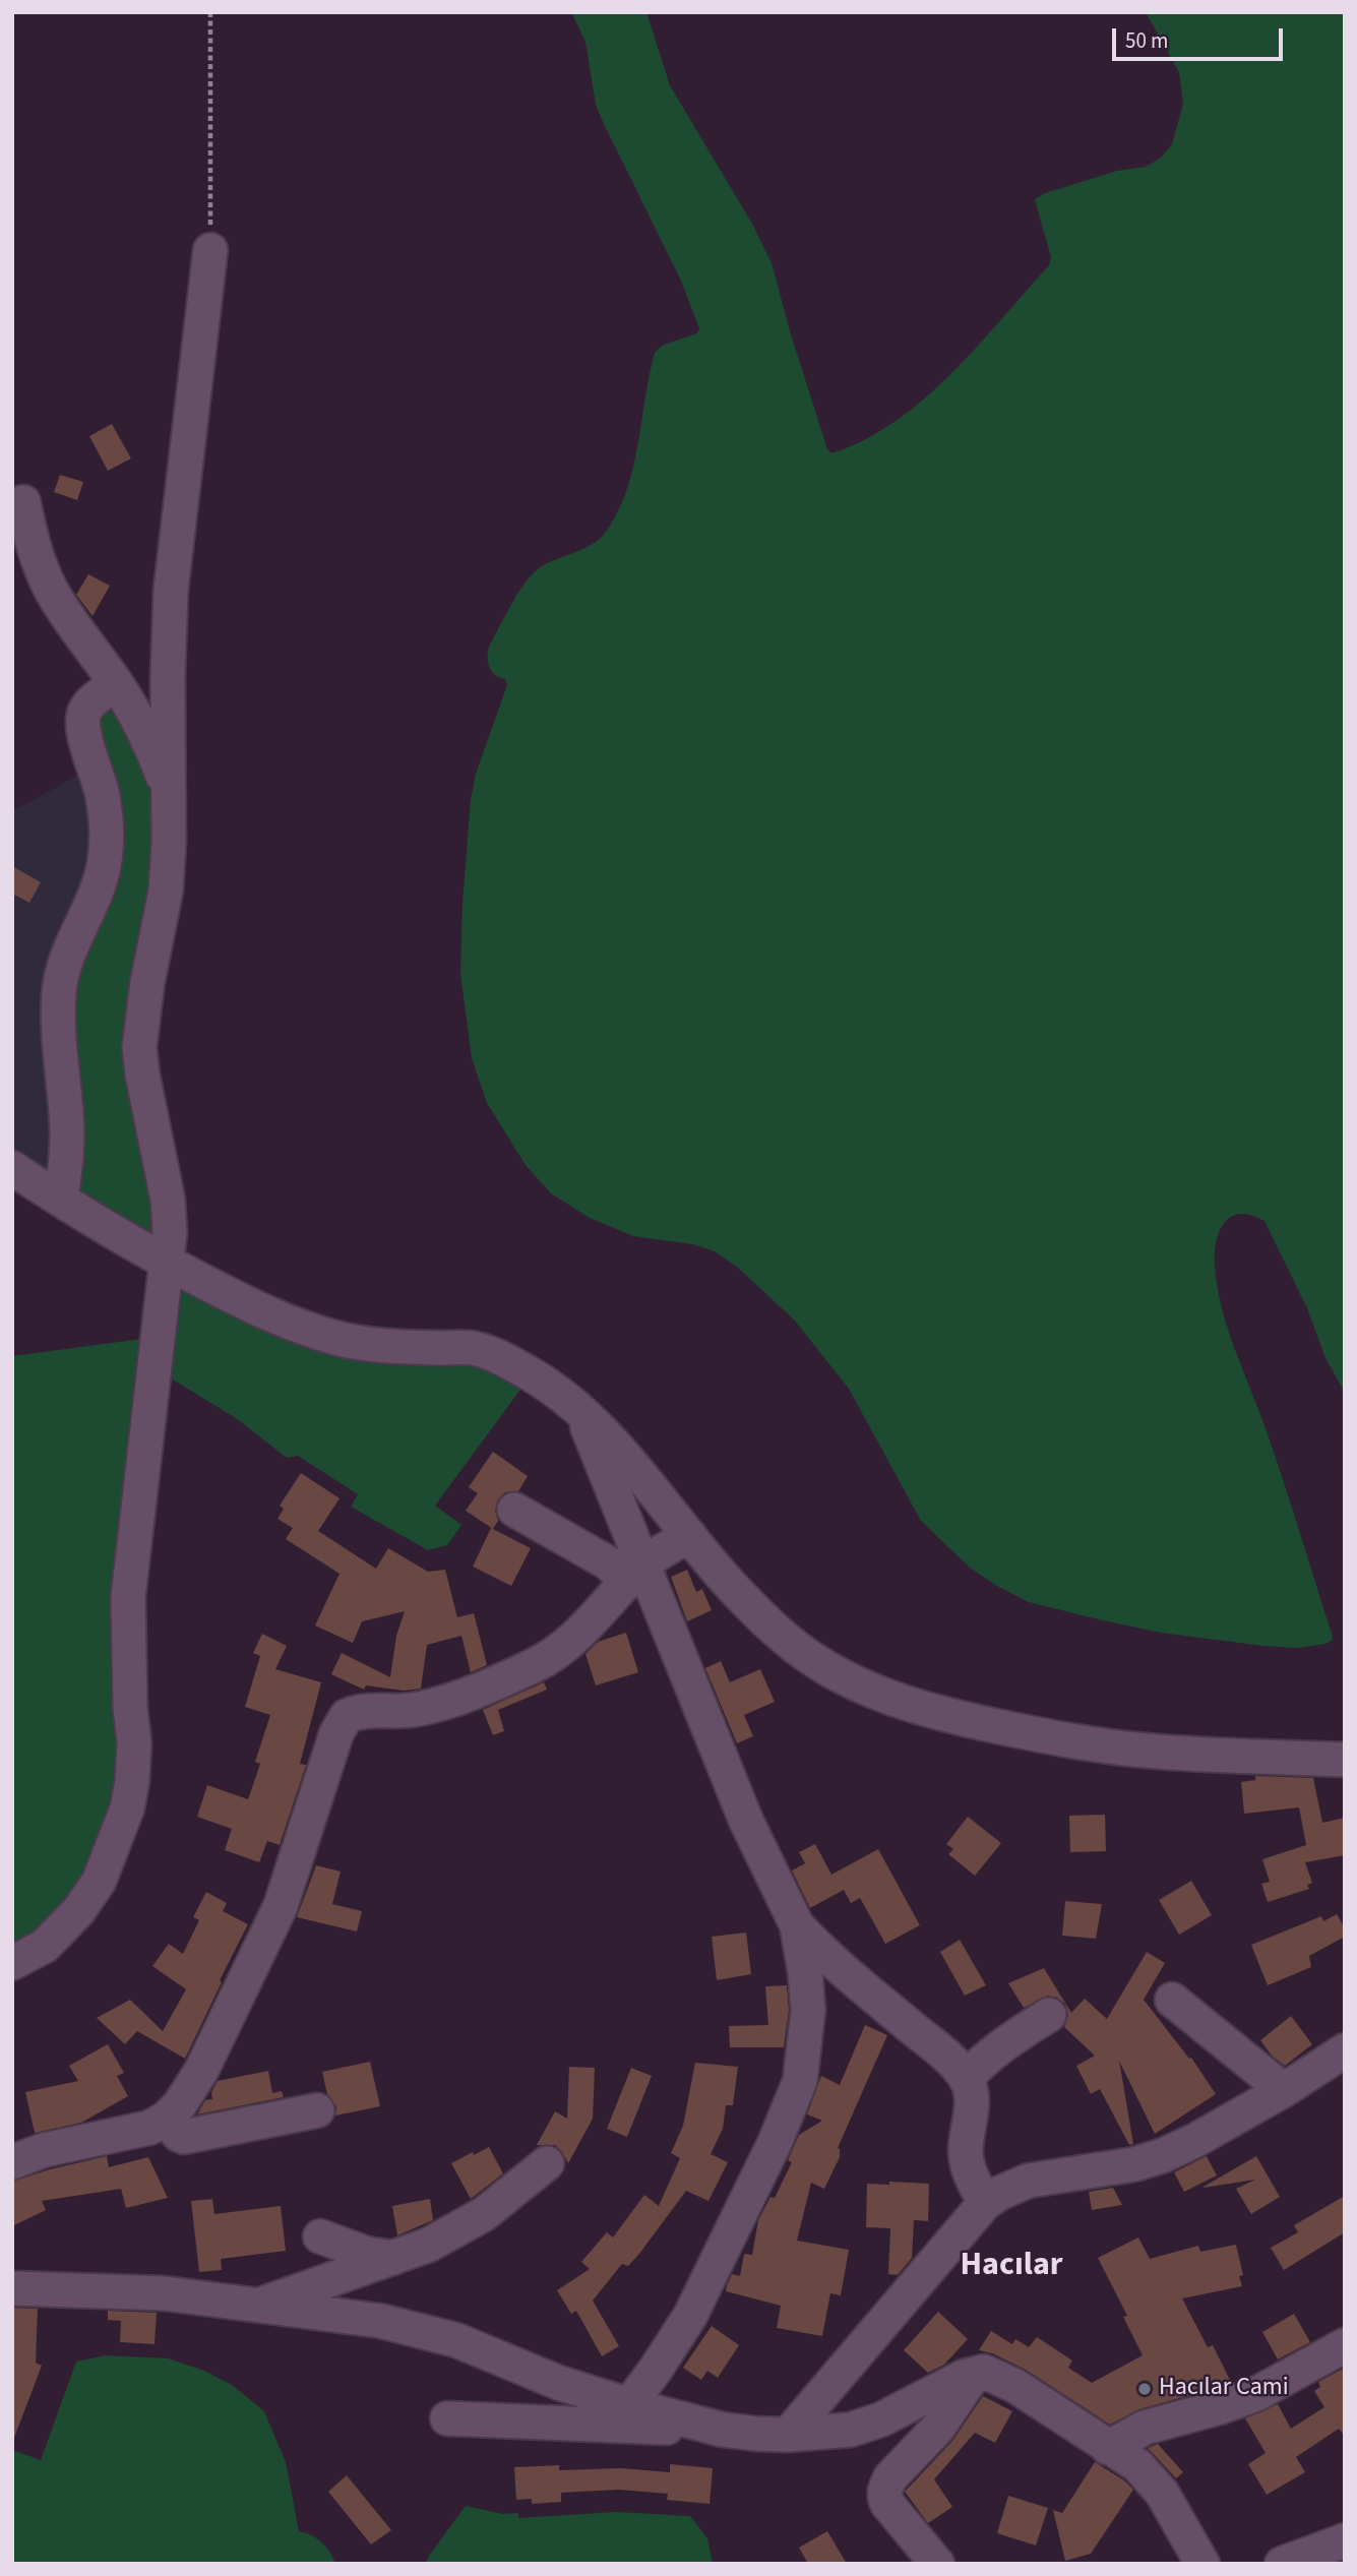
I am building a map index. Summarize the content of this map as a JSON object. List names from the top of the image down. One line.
{"districts":["Hacılar"],"places":["Hacılar Cami"],"scale_bar":"50 m"}
